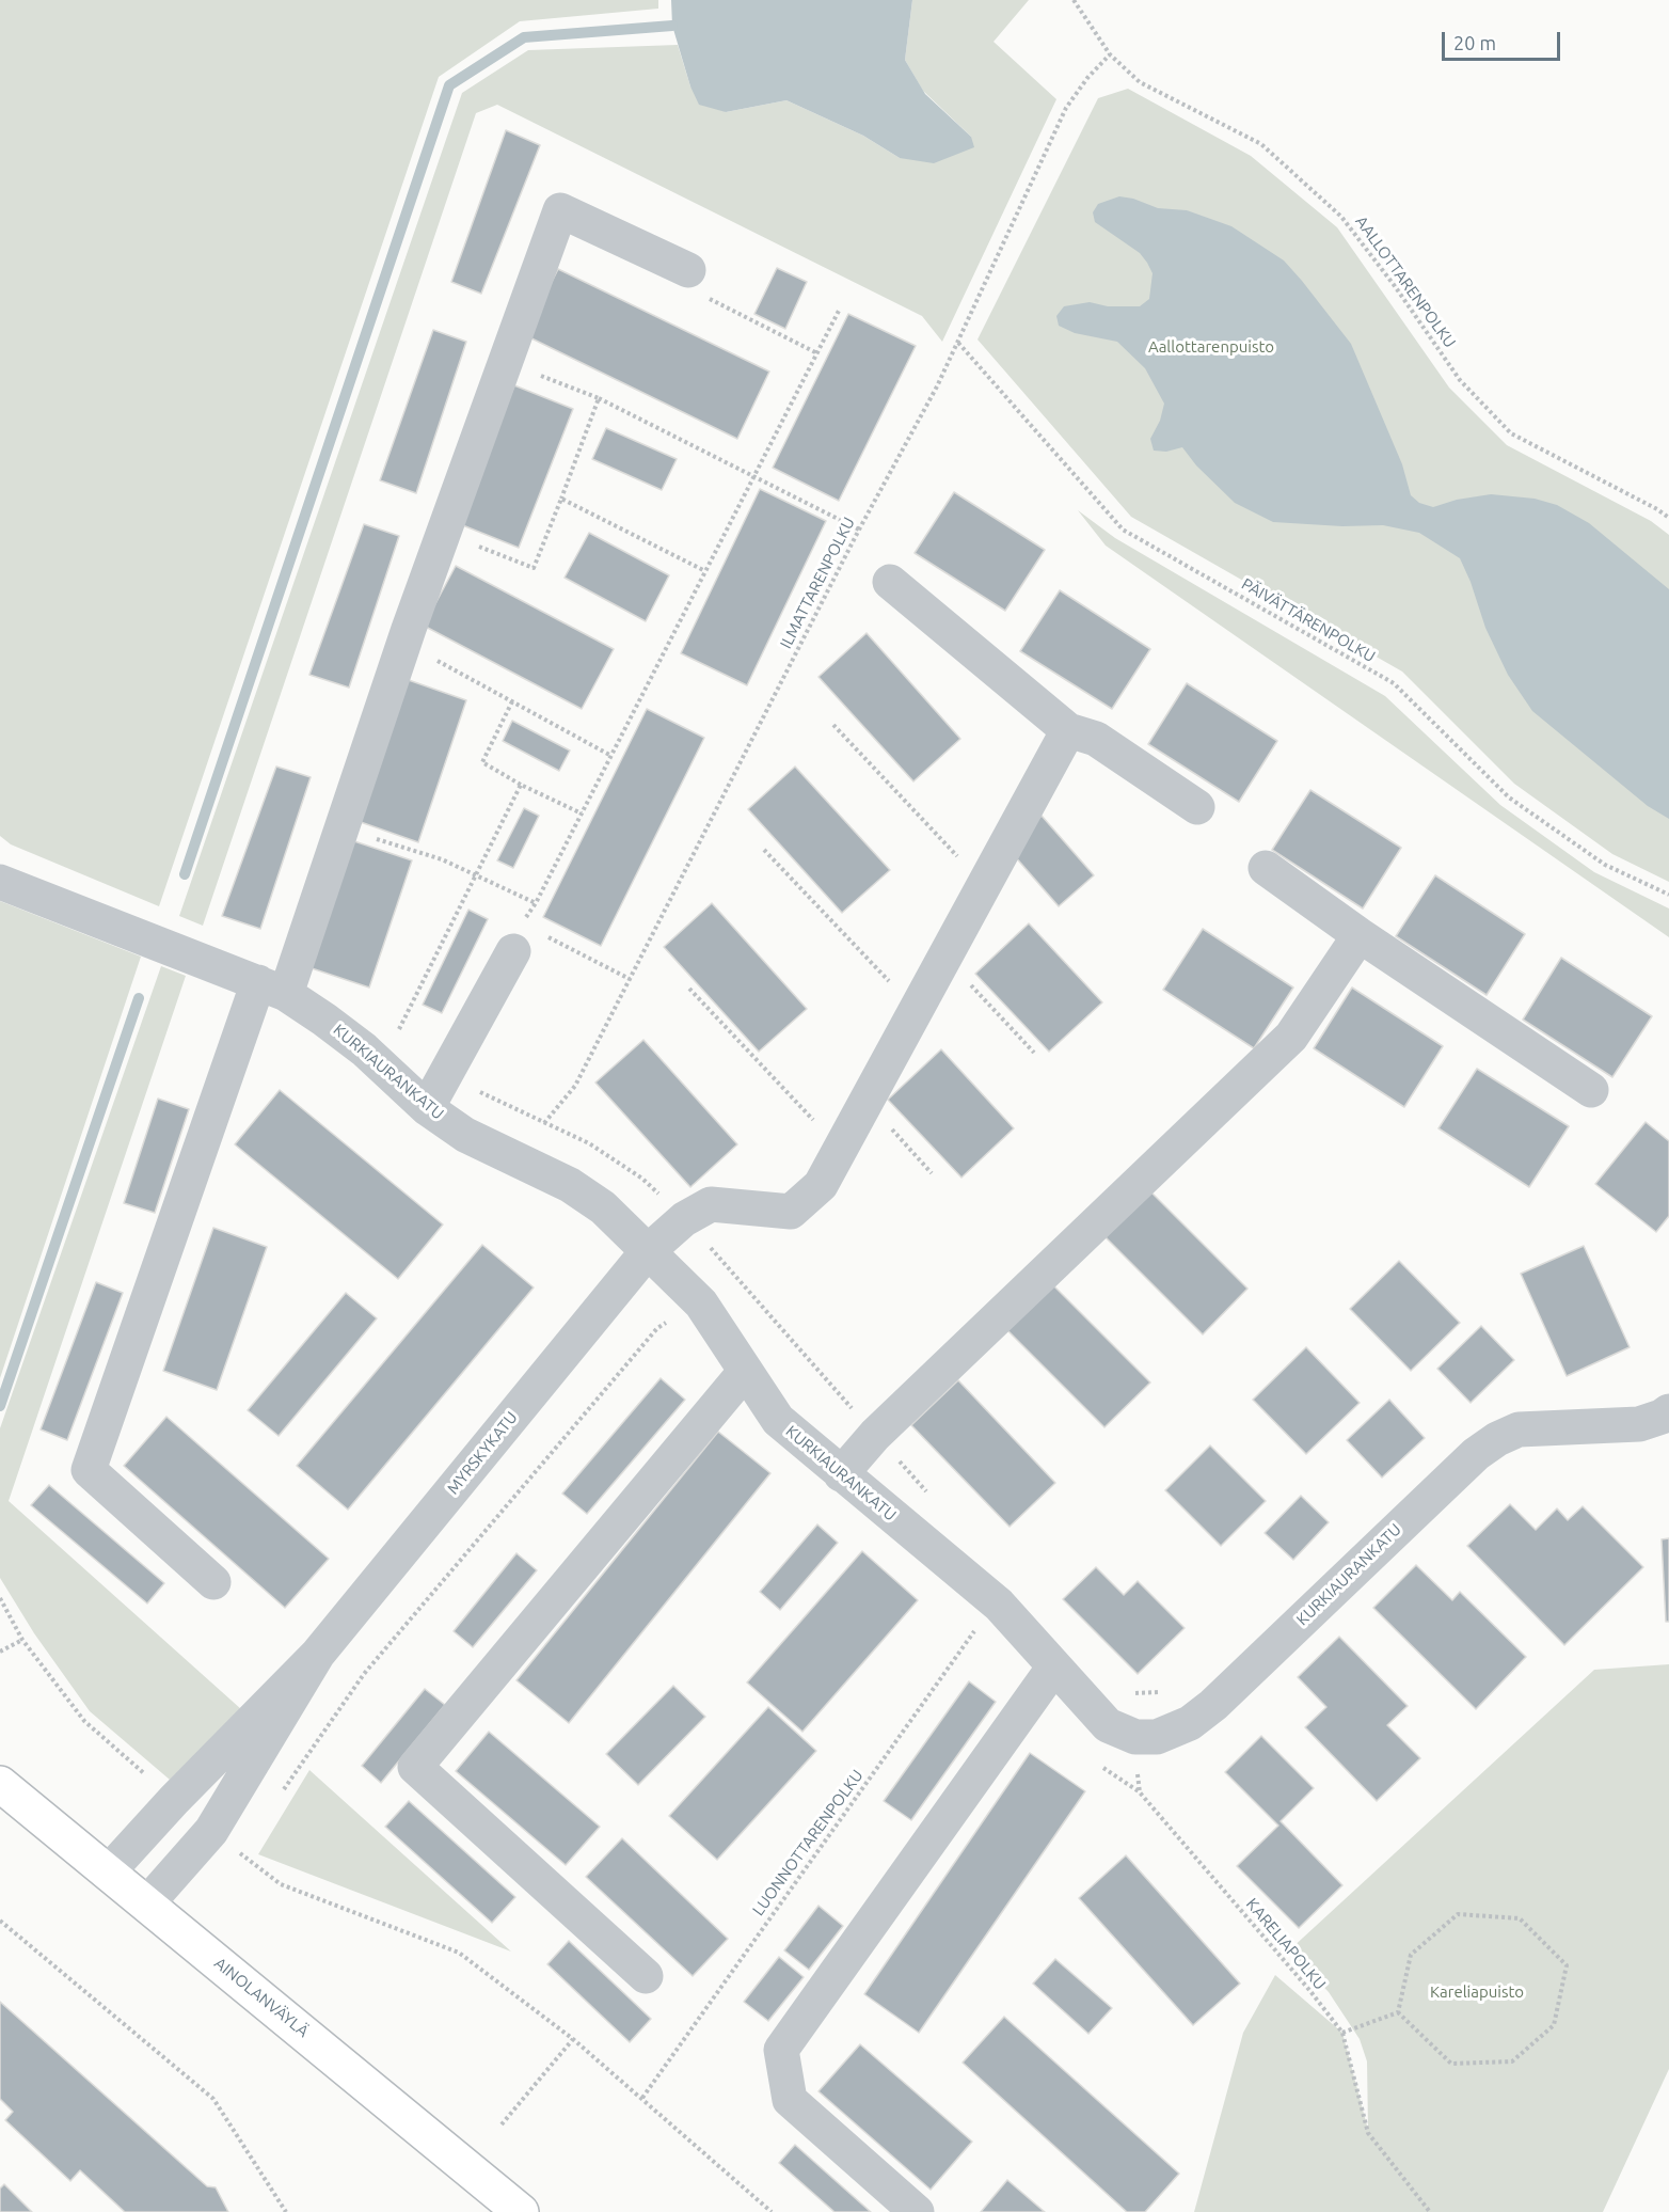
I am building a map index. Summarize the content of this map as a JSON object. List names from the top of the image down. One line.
{"streets":{"main road":["AINOLANVÄYLÄ"],"street":["KURKIAURANKATU","MYRSKYKATU"],"path":["AALLOTTARENPOLKU","ILMATTARENPOLKU","PÄIVÄTTÄRENPOLKU","LUONNOTTARENPOLKU","KARELIAPOLKU"]},"crossings":[["AALLOTTARENPOLKU","ILMATTARENPOLKU"],["ILMATTARENPOLKU","PÄIVÄTTÄRENPOLKU"],["ILMATTARENPOLKU","MYRSKYKATU"],["KURKIAURANKATU","MYRSKYKATU"],["KURKIAURANKATU","LUONNOTTARENPOLKU"],["MYRSKYKATU","AINOLANVÄYLÄ"]],"parks":["Aallottarenpuisto","Kareliapuisto"],"scale_bar":"20 m"}
